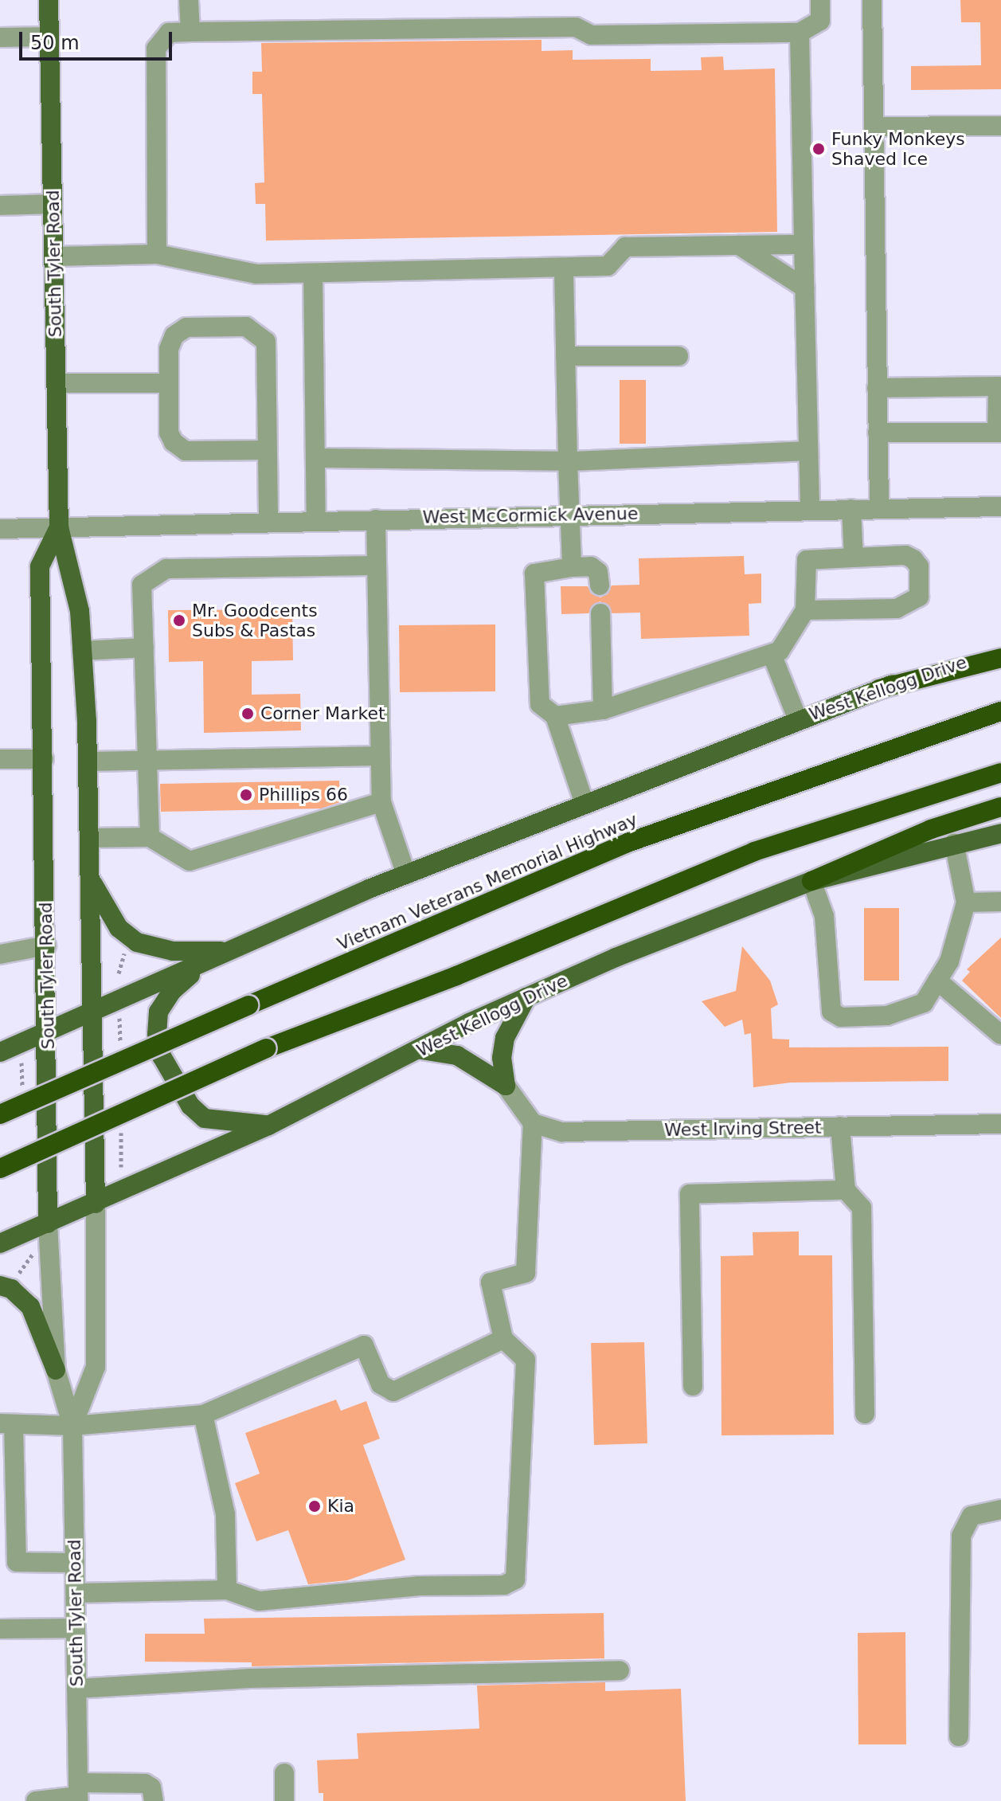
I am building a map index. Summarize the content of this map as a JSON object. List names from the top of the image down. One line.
{"streets":{"highway":["Vietnam Veterans Memorial Highway"],"main road":["South Tyler Road","West Kellogg Drive"],"street":["West McCormick Avenue","West Irving Street"]},"crossings":[["South Tyler Road","West McCormick Avenue"],["South Tyler Road","West Kellogg Drive"]],"places":["Funky Monkeys Shaved Ice","Mr. Goodcents Subs & Pastas","Corner Market","Phillips 66","Kia"],"scale_bar":"50 m"}
